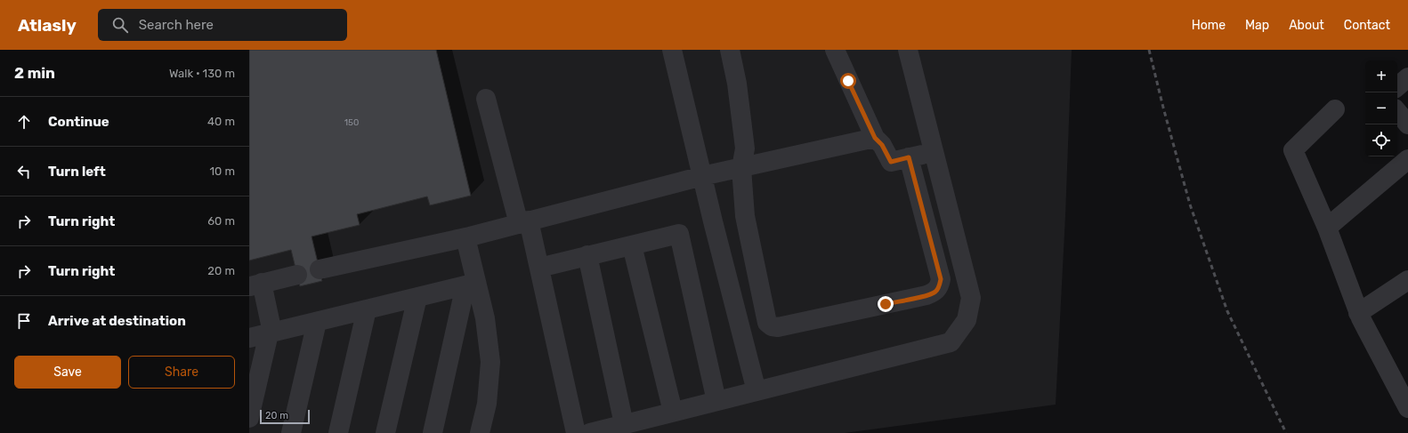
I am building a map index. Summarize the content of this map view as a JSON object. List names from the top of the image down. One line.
{"house_numbers":["150"],"scale_bar":"20 m","page":{"header":"Atlasly","search":"Search here","nav":["Home","Map","About","Contact"],"heading":["2 min","Walk · 130 m"],"map_buttons":["+","−"],"list":[["Continue","40 m"],["Turn left","10 m"],["Turn right","60 m"],["Turn right","20 m"],"Arrive at destination"],"buttons":["Save","Share"],"scale":"20 m"}}
